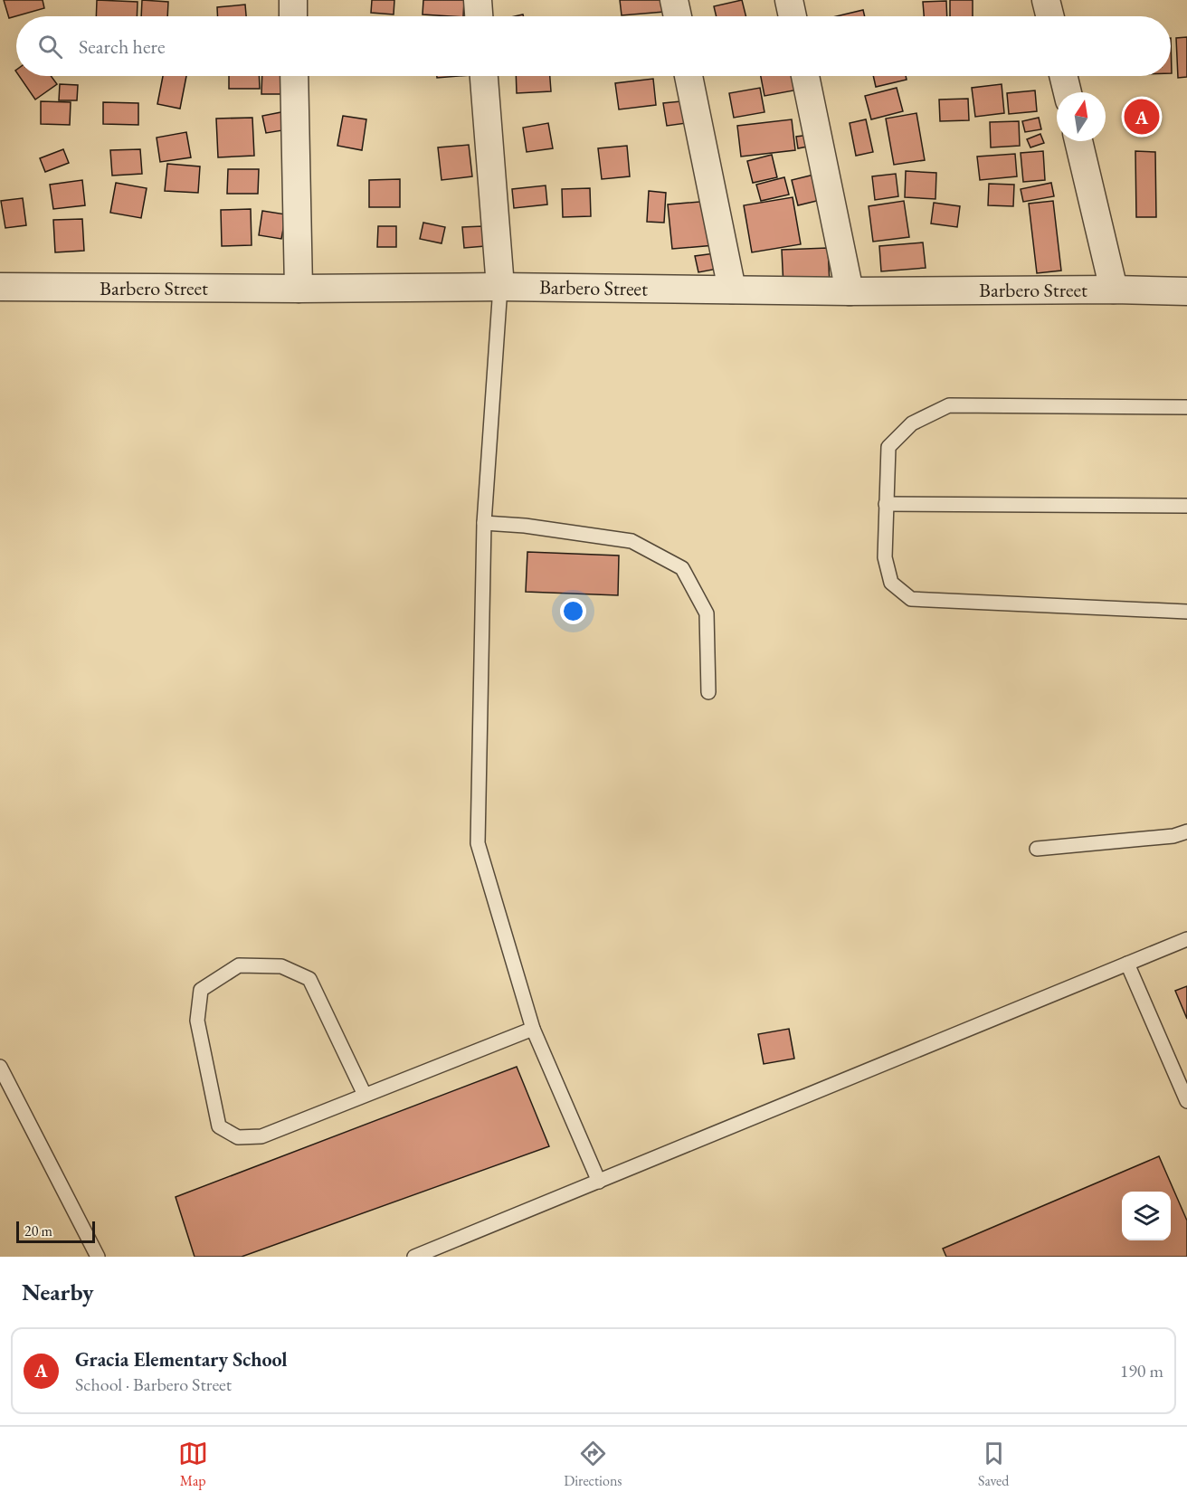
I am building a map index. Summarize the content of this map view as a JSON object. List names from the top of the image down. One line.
{"streets":{"street":["Barbero Street"]},"scale_bar":"20 m","north":"top","page":{"search":"Search here","pins":"A","scale":"20 m","heading":"Nearby","list":[{"mark":"A","name":"Gracia Elementary School","note":"School · Barbero Street","value":"190 m"}],"nav":["Map","Directions","Saved"]}}
